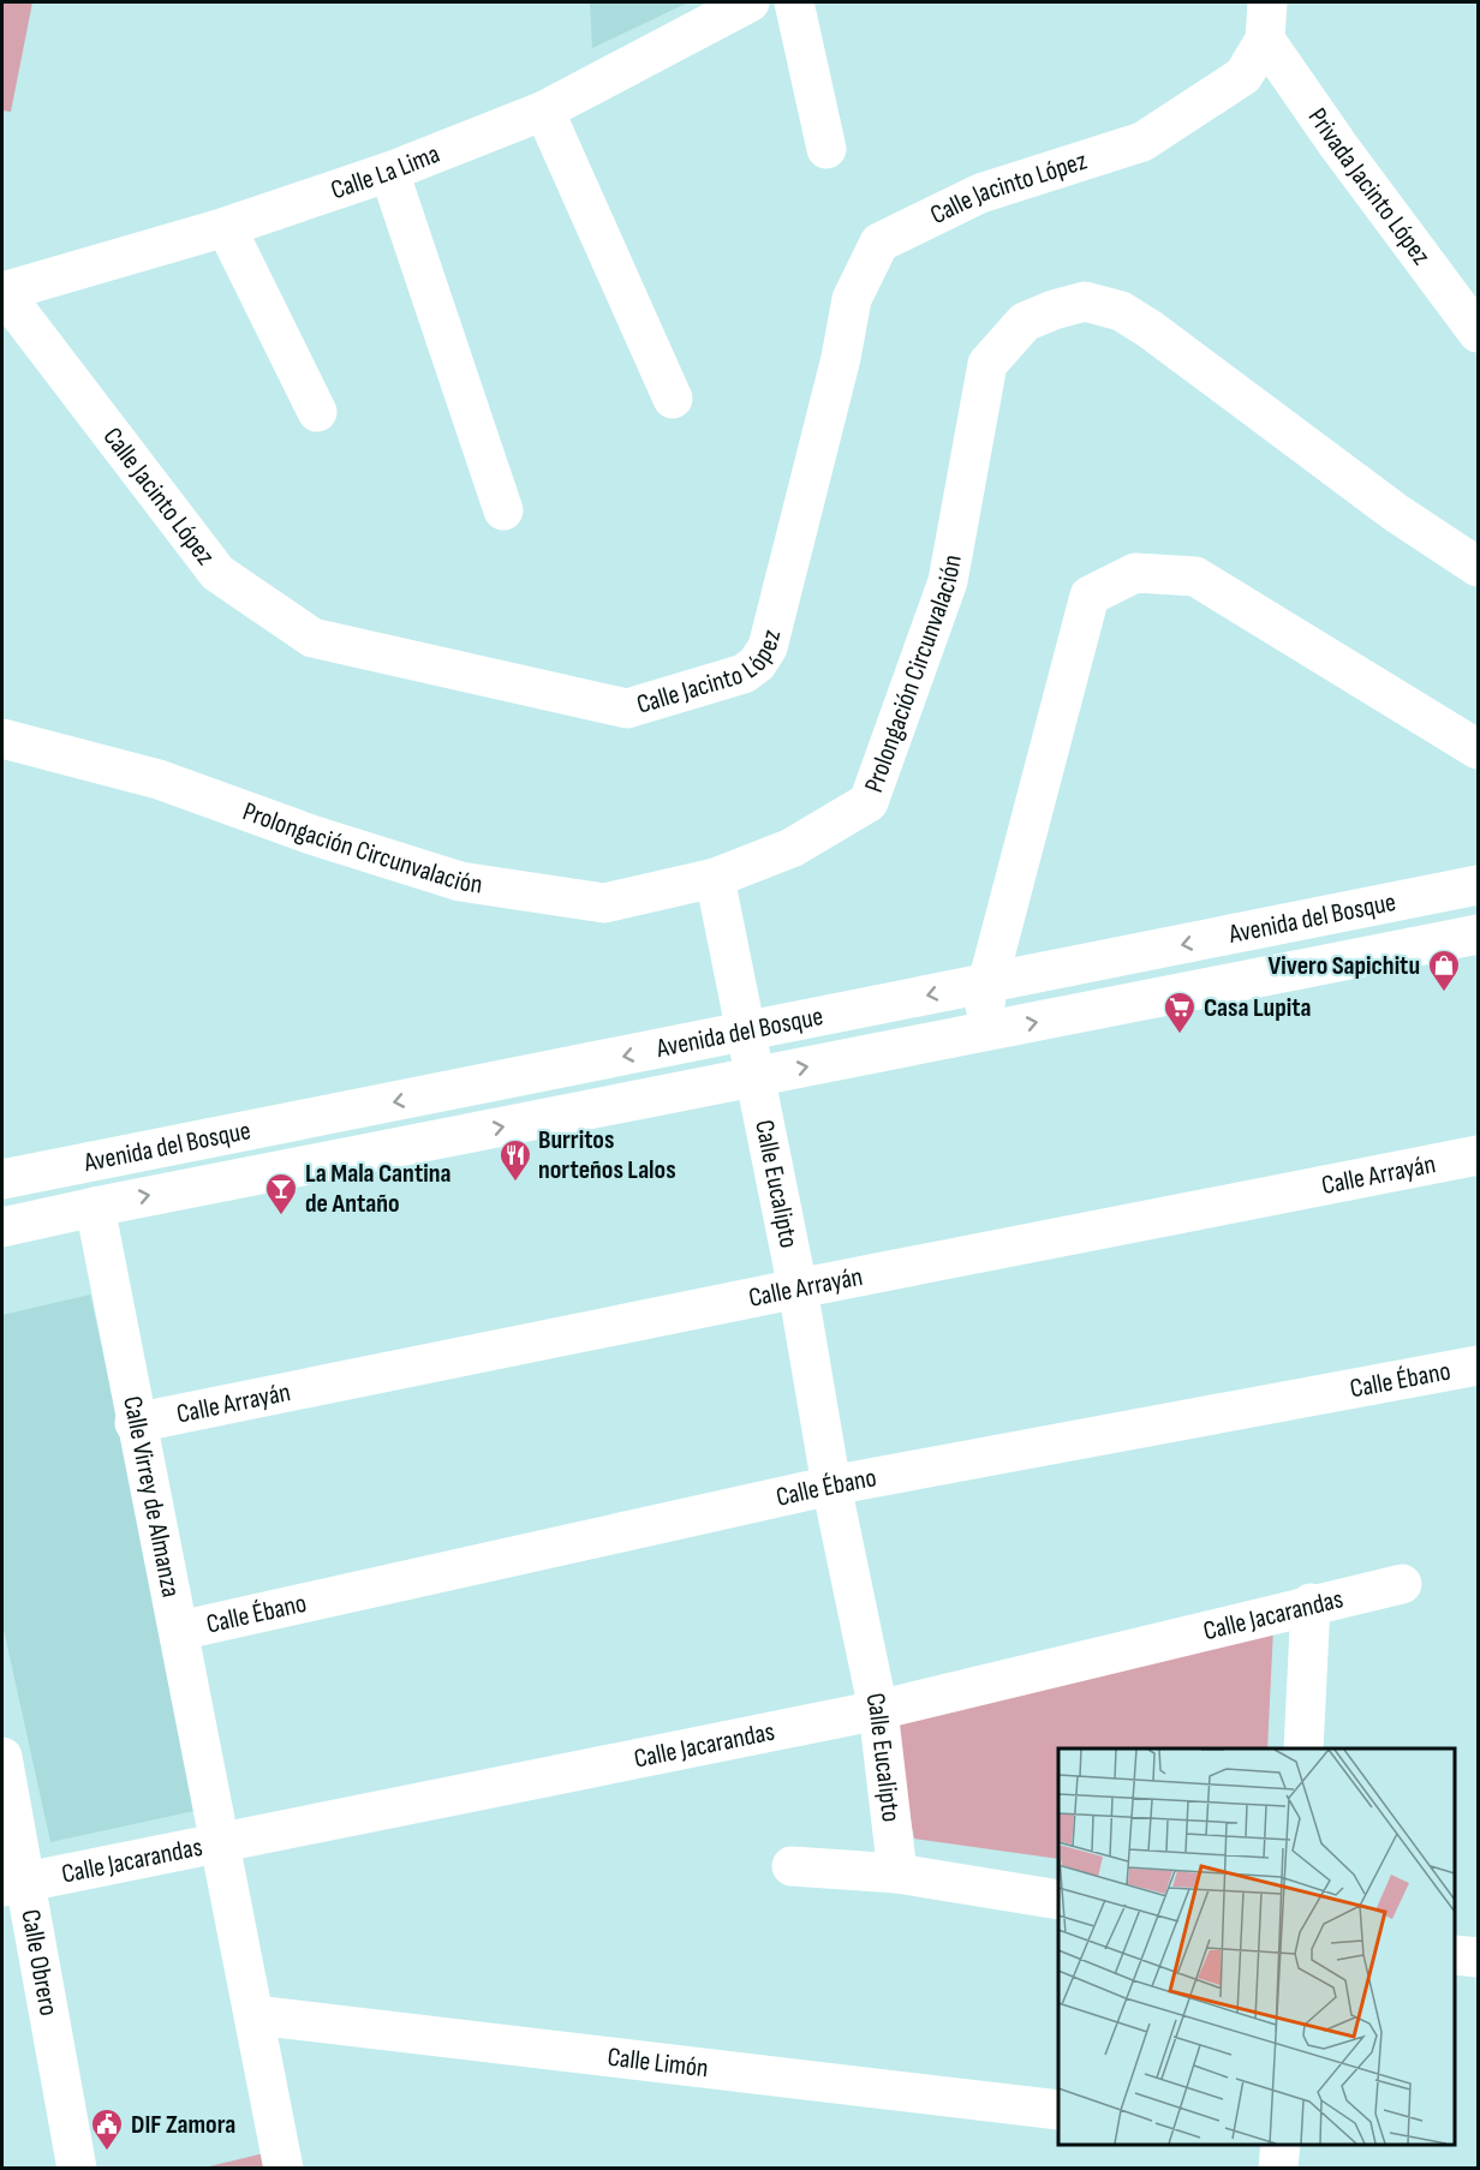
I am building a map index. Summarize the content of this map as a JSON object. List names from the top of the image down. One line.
{"streets":{"street":["Calle La Lima","Privada Jacinto López","Calle Jacinto López","Prolongación Circunvalación","Avenida del Bosque","Calle Arrayán","Calle Eucalipto","Calle Ébano","Calle Virrey de Almanza","Calle Jacarandas","Calle Obrero","Calle Limón"]},"crossings":[["Calle La Lima","Calle Jacinto López"],["Privada Jacinto López","Calle Jacinto López"],["Prolongación Circunvalación","Calle Eucalipto"],["Avenida del Bosque","Calle Eucalipto"],["Avenida del Bosque","Calle Virrey de Almanza"],["Calle Arrayán","Calle Eucalipto"],["Calle Arrayán","Calle Virrey de Almanza"],["Calle Eucalipto","Calle Ébano"],["Calle Eucalipto","Calle Jacarandas"],["Calle Ébano","Calle Virrey de Almanza"],["Calle Virrey de Almanza","Calle Jacarandas"],["Calle Virrey de Almanza","Calle Limón"],["Calle Jacarandas","Calle Obrero"]],"places":{"shop":["Vivero Sapichitu"],"supermarket":["Casa Lupita"],"restaurant":["Burritos norteños Lalos"],"bar":["La Mala Cantina de Antaño"],"public building":["DIF Zamora"]}}
